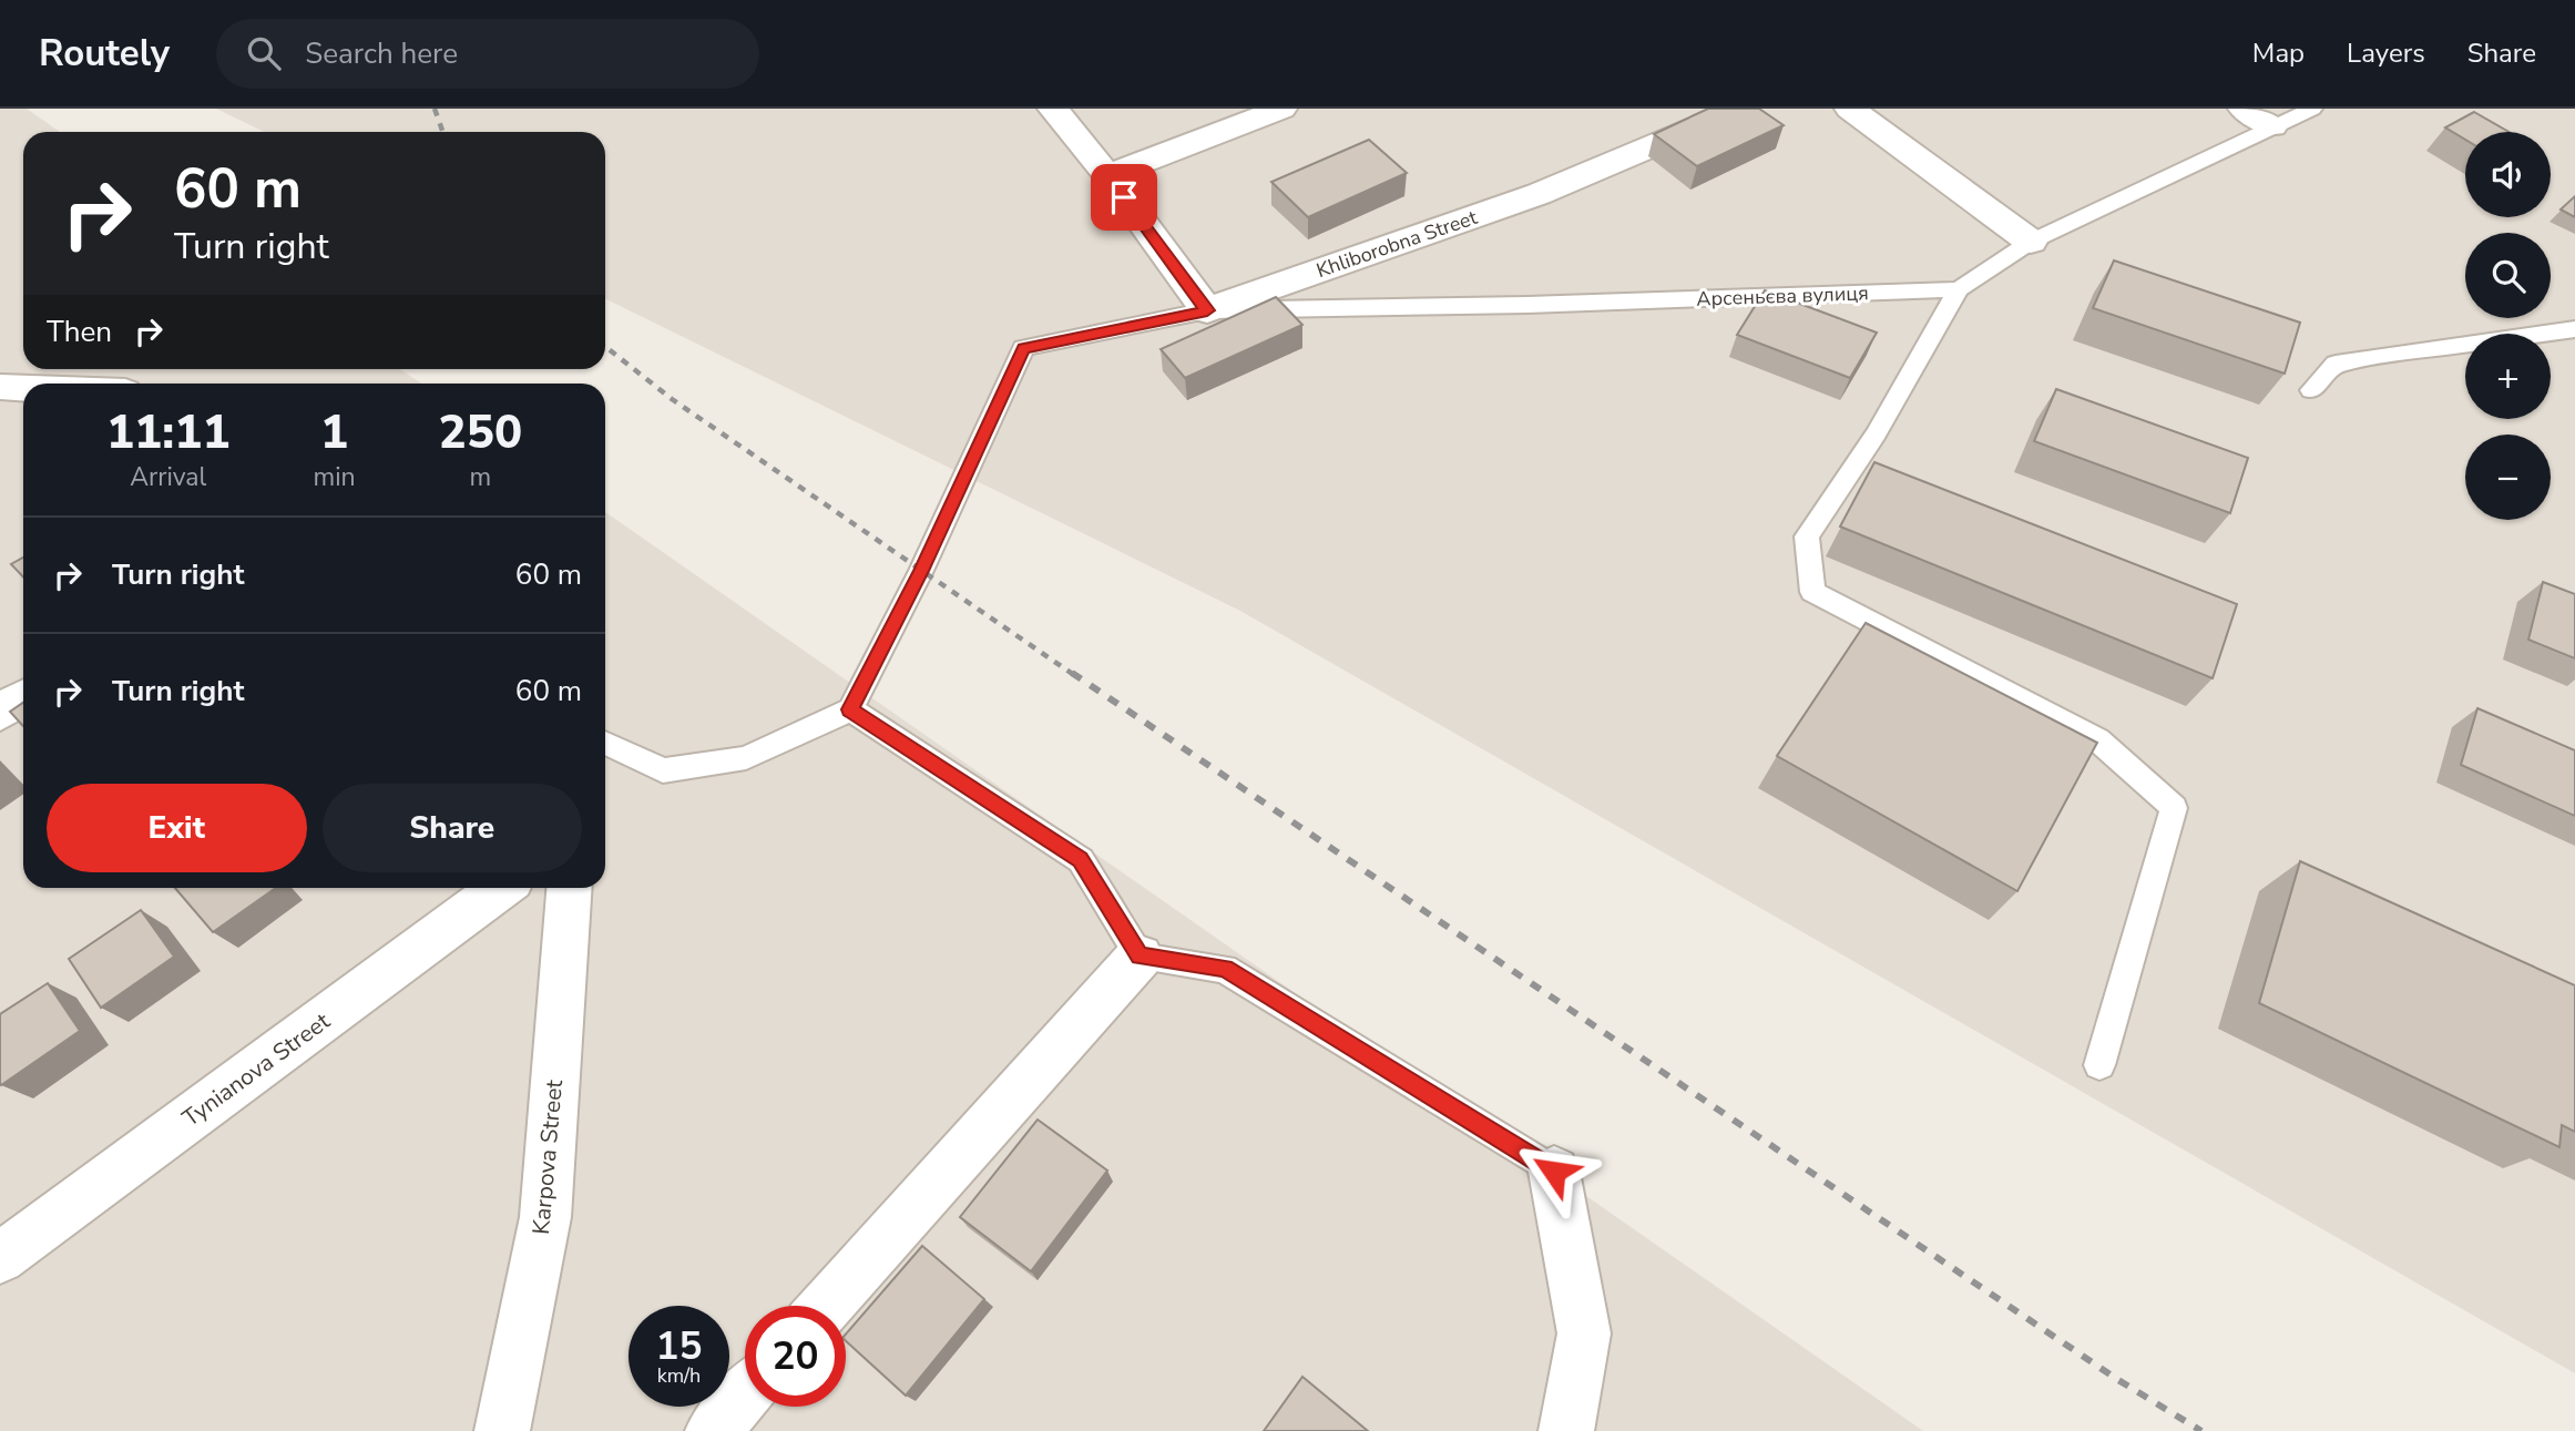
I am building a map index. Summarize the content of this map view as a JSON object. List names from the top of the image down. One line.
{"streets":{"street":["Khliborobna Street","Tynianova Street","Karpova Street"],"lane":["Арсеньєва вулиця"]},"crossings":[["Khliborobna Street","Арсеньєва вулиця"]],"page":{"header":"Routely","search":"Search here","nav":["Map","Layers","Share"],"map_buttons":["+","−"],"turn":["60 m","Turn right"],"then":"Then","eta":["11:11","Arrival","1","min","250","m"],"list":[{"name":"Turn right","value":"60 m"},{"name":"Turn right","value":"60 m"}],"buttons":["Exit","Share"],"speed":"15 km/h","limit":"20"}}
